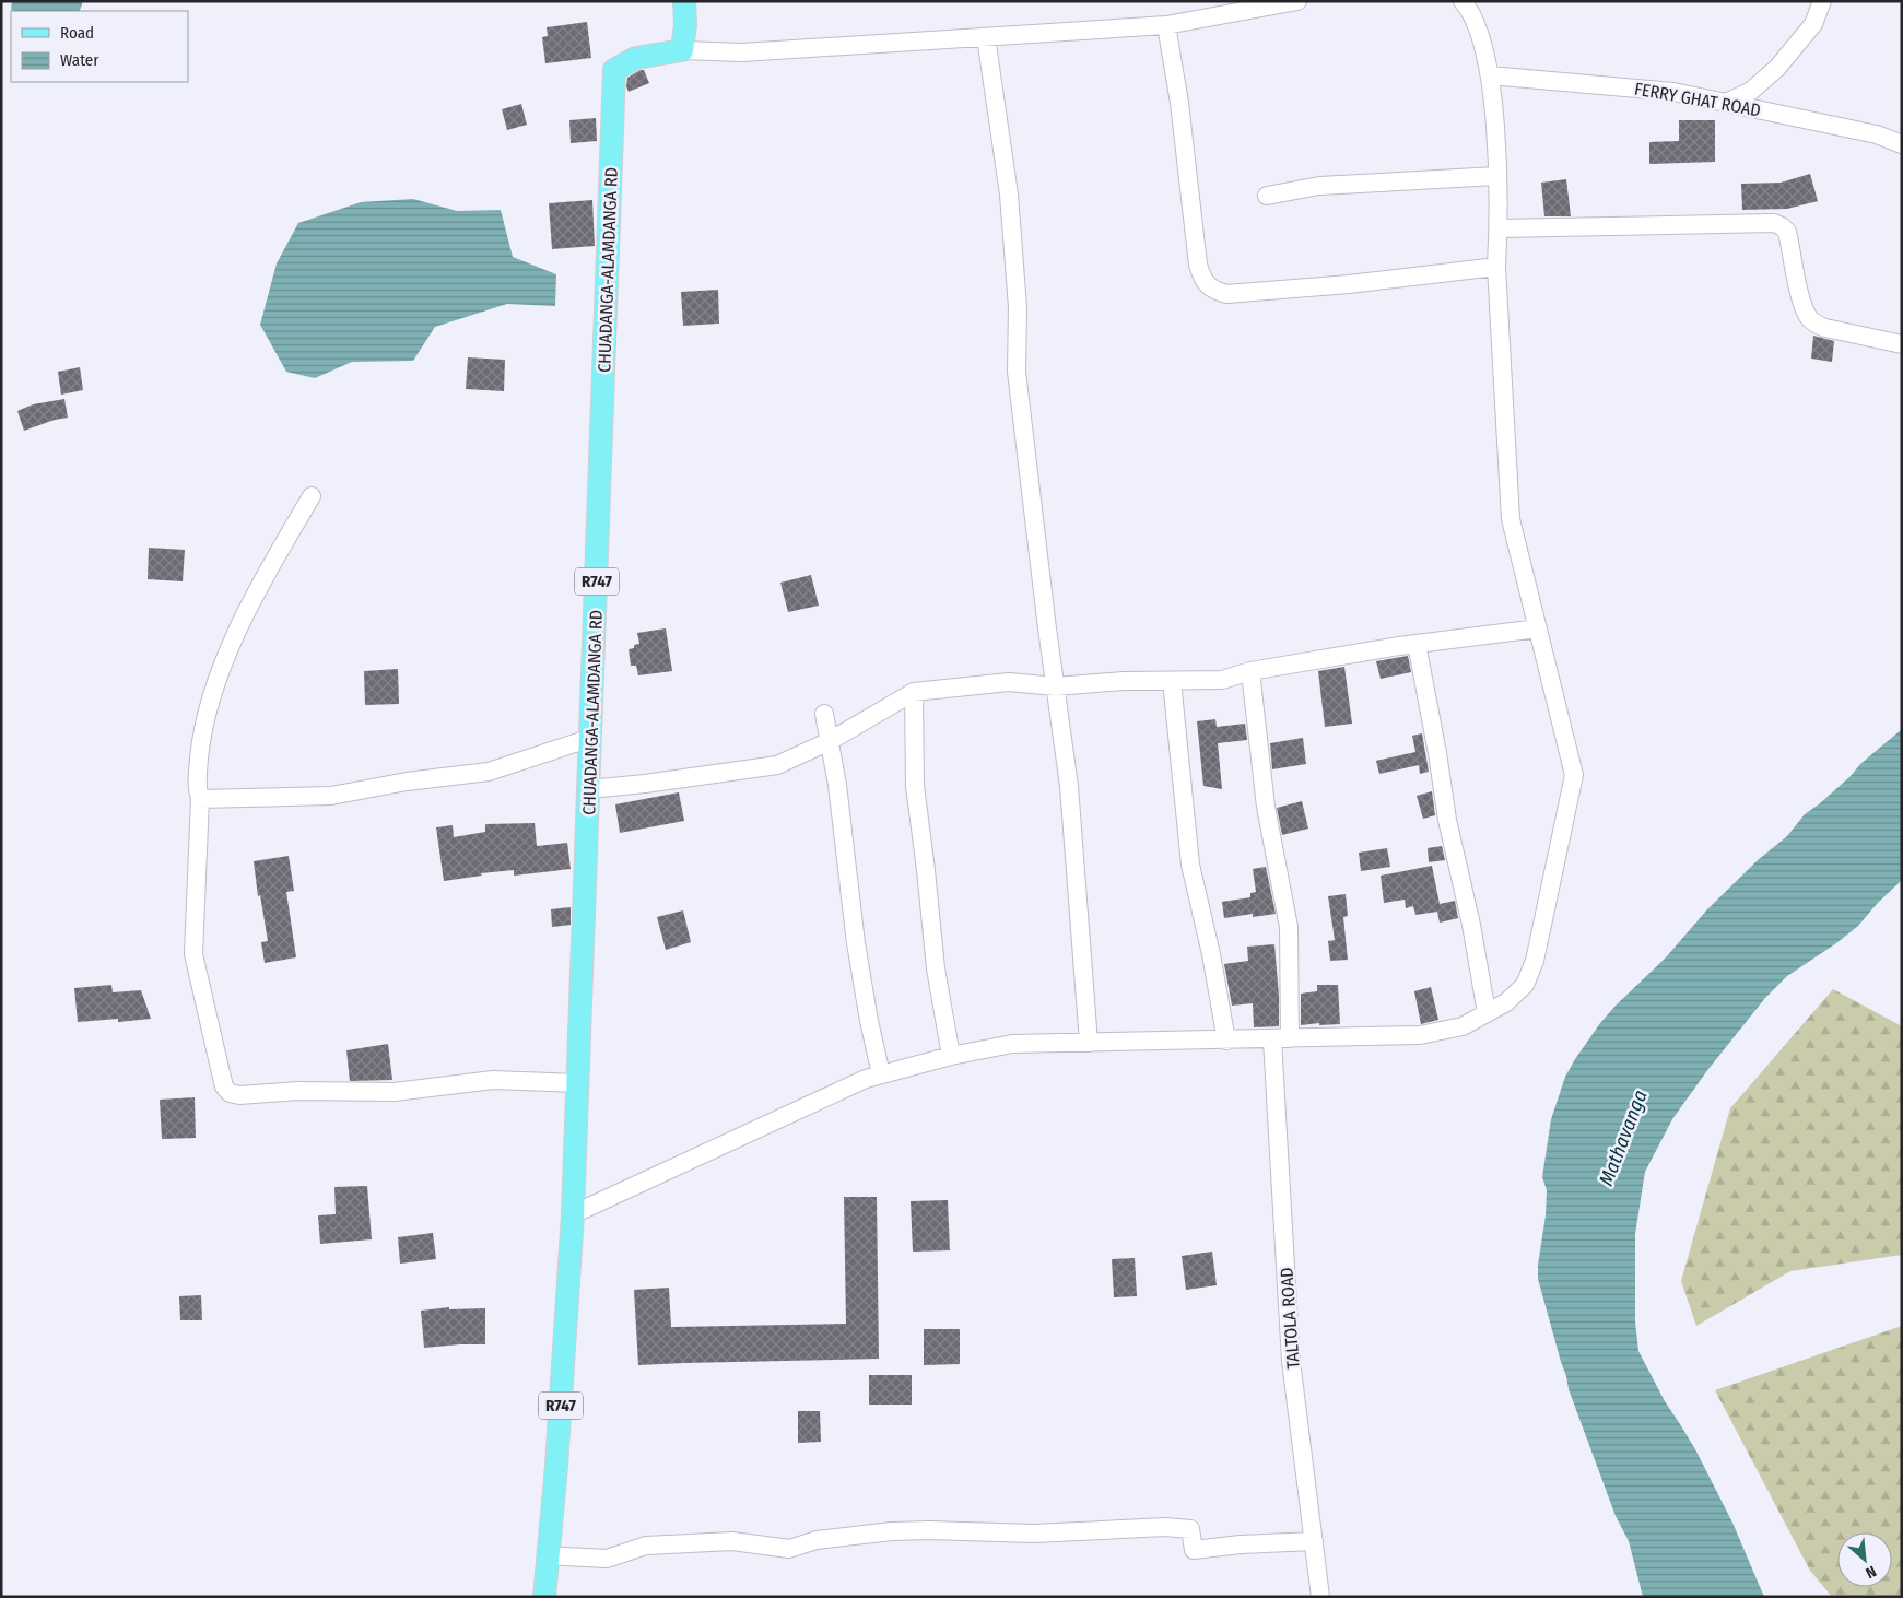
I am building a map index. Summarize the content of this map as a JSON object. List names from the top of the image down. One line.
{"streets":{"main road":["CHUADANGA-ALAMDANGA RD","R747"],"street":["FERRY GHAT ROAD","TALTOLA ROAD"]},"crossings":[["CHUADANGA-ALAMDANGA RD","R747"]],"water":["Mathavanga"],"legend":["Road","Water"],"north":"bottom right"}
